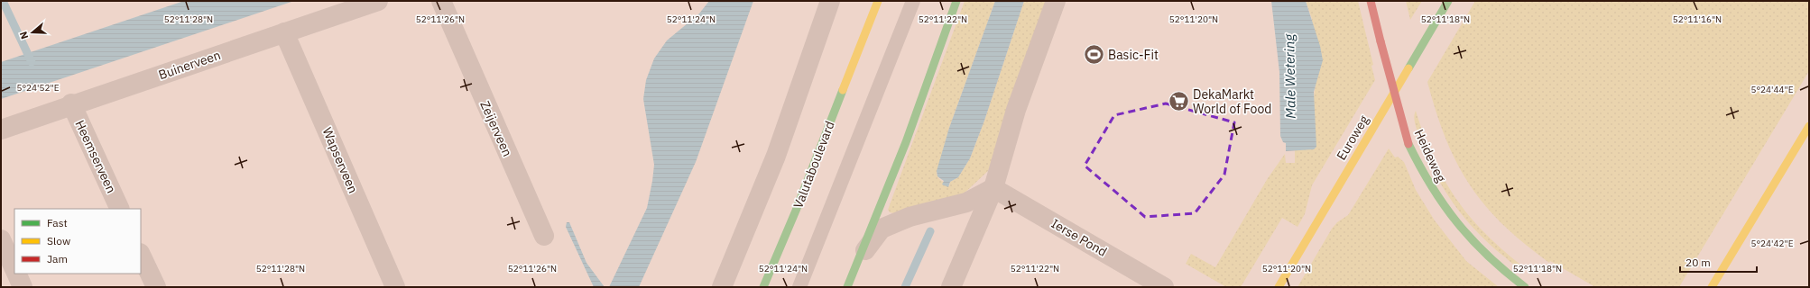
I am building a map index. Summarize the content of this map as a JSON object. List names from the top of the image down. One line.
{"streets":{"main road":["Euroweg","Heideweg","Valutaboulevard"],"street":["Buinerveen","Zeijerveen","Heemserveen","Wapserveen","Ierse Pond"]},"crossings":[["Buinerveen","Heemserveen"],["Buinerveen","Wapserveen"]],"water":["Male Wetering"],"places":{"sports":["Basic-Fit"],"supermarket":["DekaMarkt World of Food"]},"legend":["Fast","Slow","Jam"],"scale_bar":"20 m","north":"left","coordinates":["52°11'28\"N","52°11'26\"N","52°11'22\"N","52°11'20\"N","52°11'18\"N","52°11'16\"N","52°11'24\"N","5°24'52\"E","5°24'44\"E","5°24'42\"E"]}
